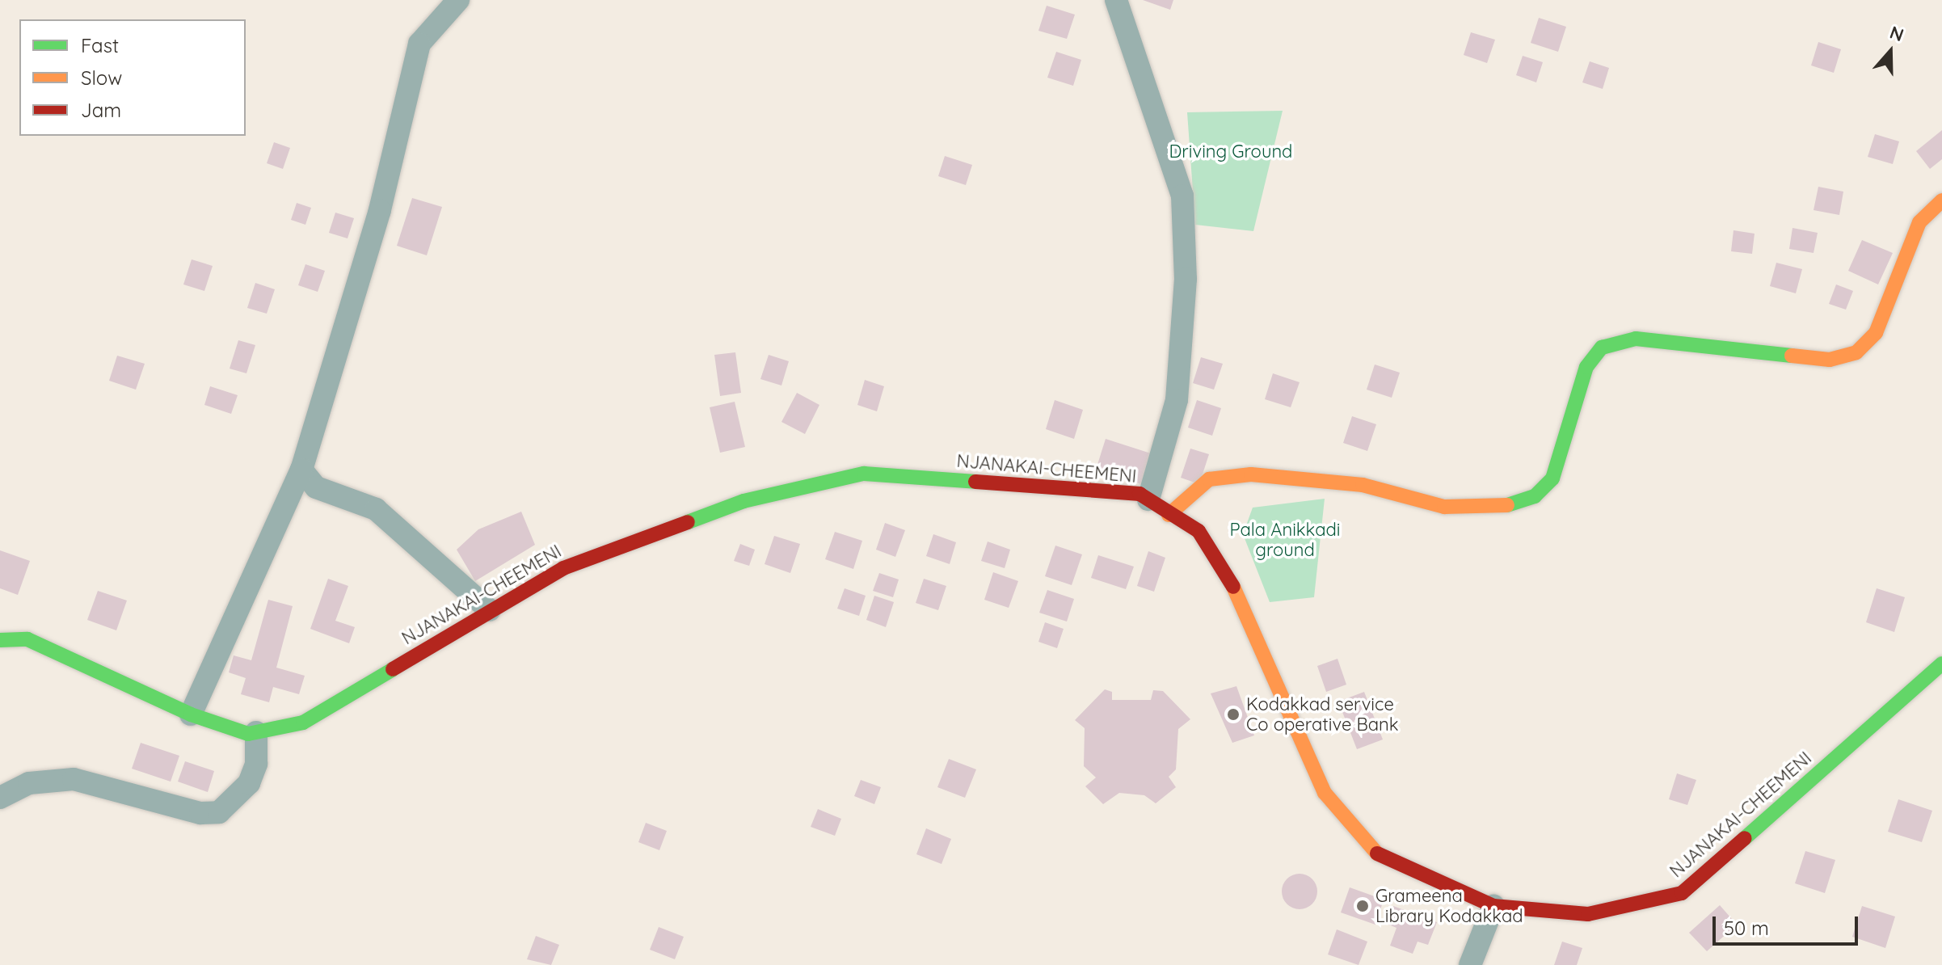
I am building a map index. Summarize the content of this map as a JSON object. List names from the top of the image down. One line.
{"streets":{"main road":["NJANAKAI-CHEEMENI"]},"parks":["Driving Ground","Pala Anikkadi ground"],"places":["Kodakkad service Co operative Bank","Grameena Library Kodakkad"],"legend":["Fast","Slow","Jam"],"scale_bar":"50 m","north":"top"}
